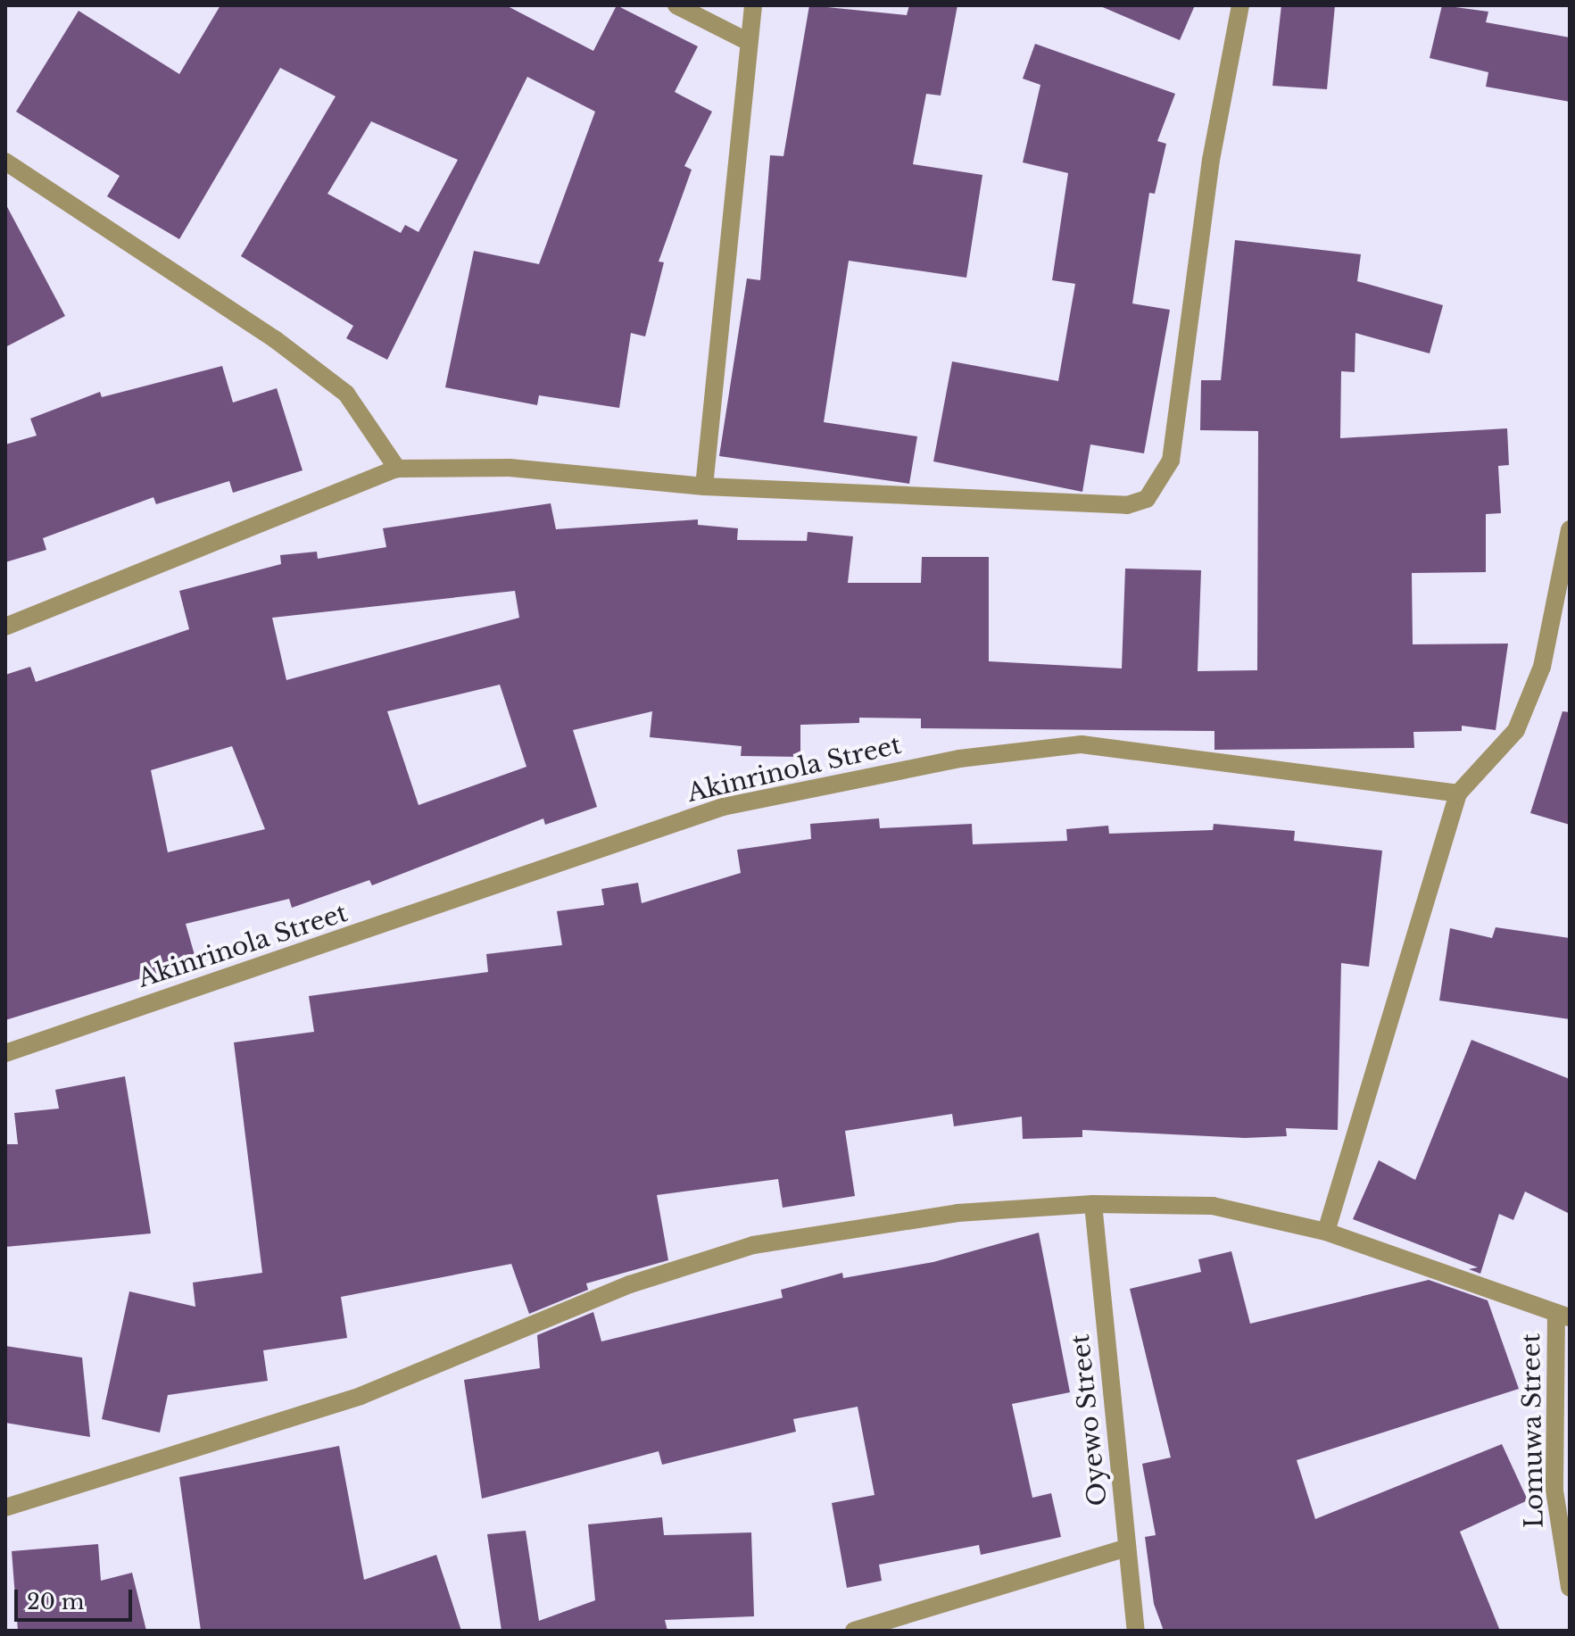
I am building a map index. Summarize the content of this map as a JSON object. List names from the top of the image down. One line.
{"streets":{"street":["Akinrinola Street","Oyewo Street","Lomuwa Street"]},"scale_bar":"20 m"}
